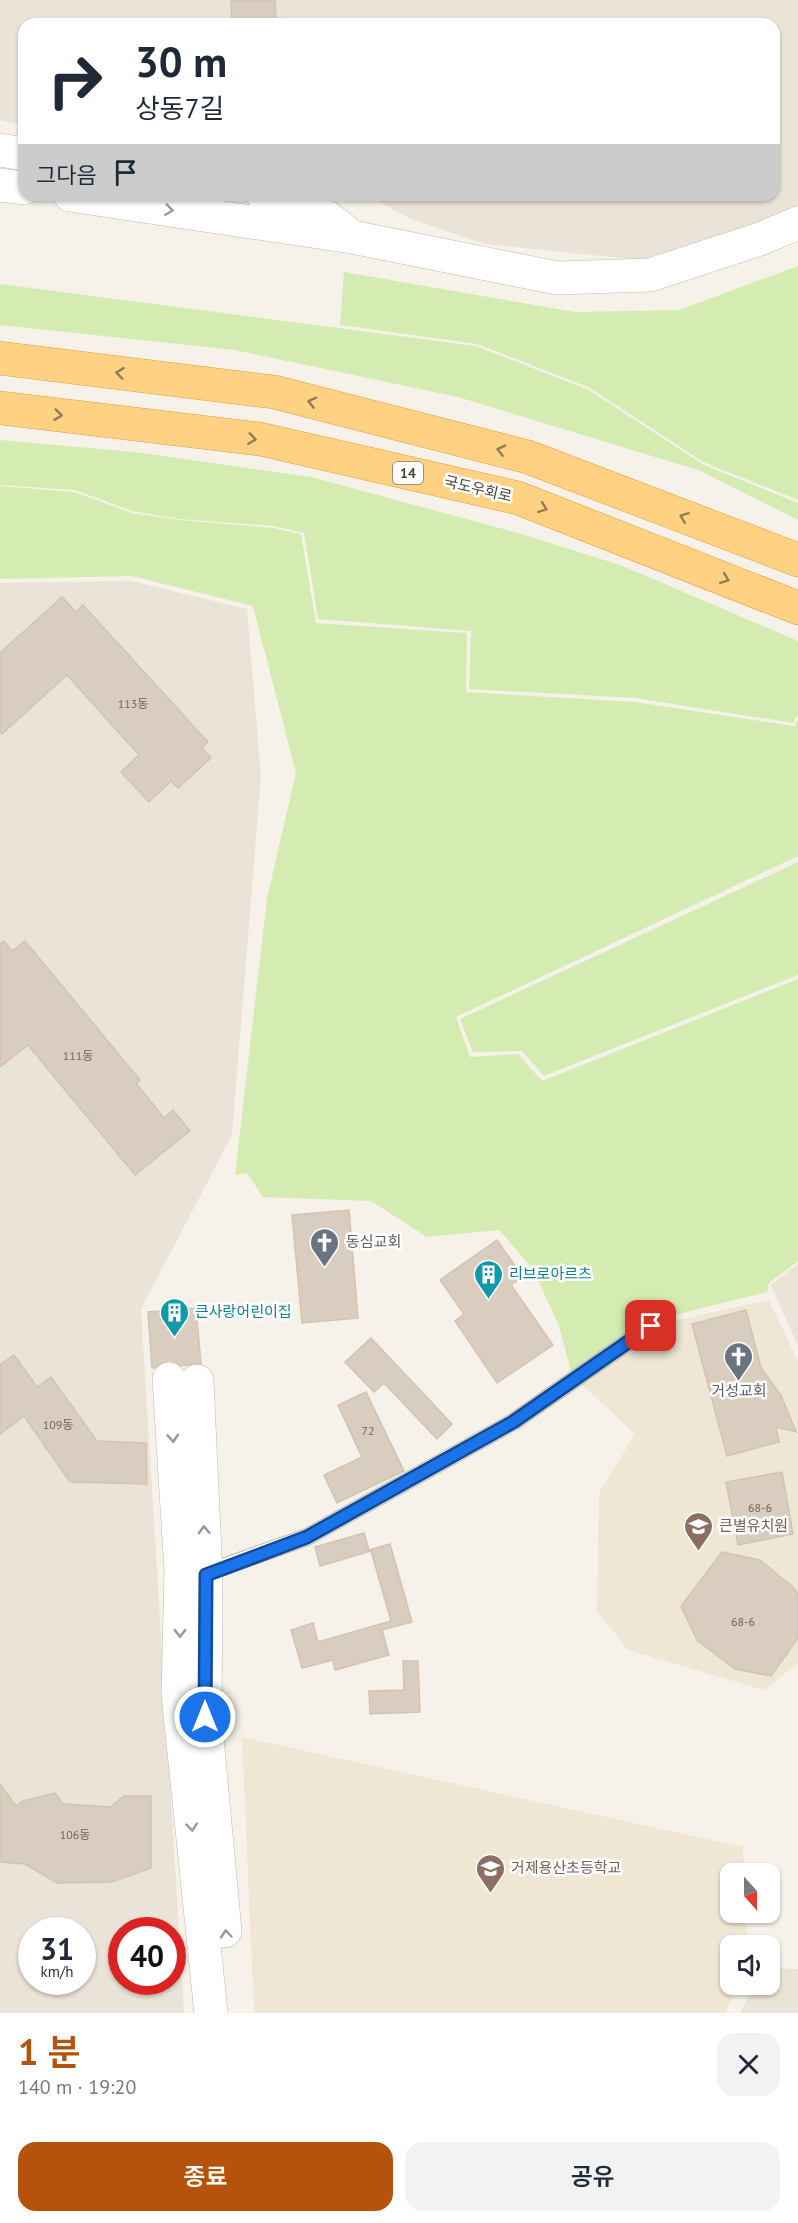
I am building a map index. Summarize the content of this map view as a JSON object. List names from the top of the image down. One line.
{"streets":{"highway":["14","국도우회로"]},"places":{"church":["동심교회","거성교회"],"building":["리브로아르츠","큰사랑어린이집"],"school or university":["큰별유치원","거제용산초등학교"]},"house_numbers":["113동","111동","109동","72","68-6","68-6","106동"],"north":"bottom","page":{"turn":["30 m","상동7길"],"then":"그다음","speed":"31 km/h","limit":"40","heading":["1 분","140 m · 19:20"],"buttons":["종료","공유"]}}
